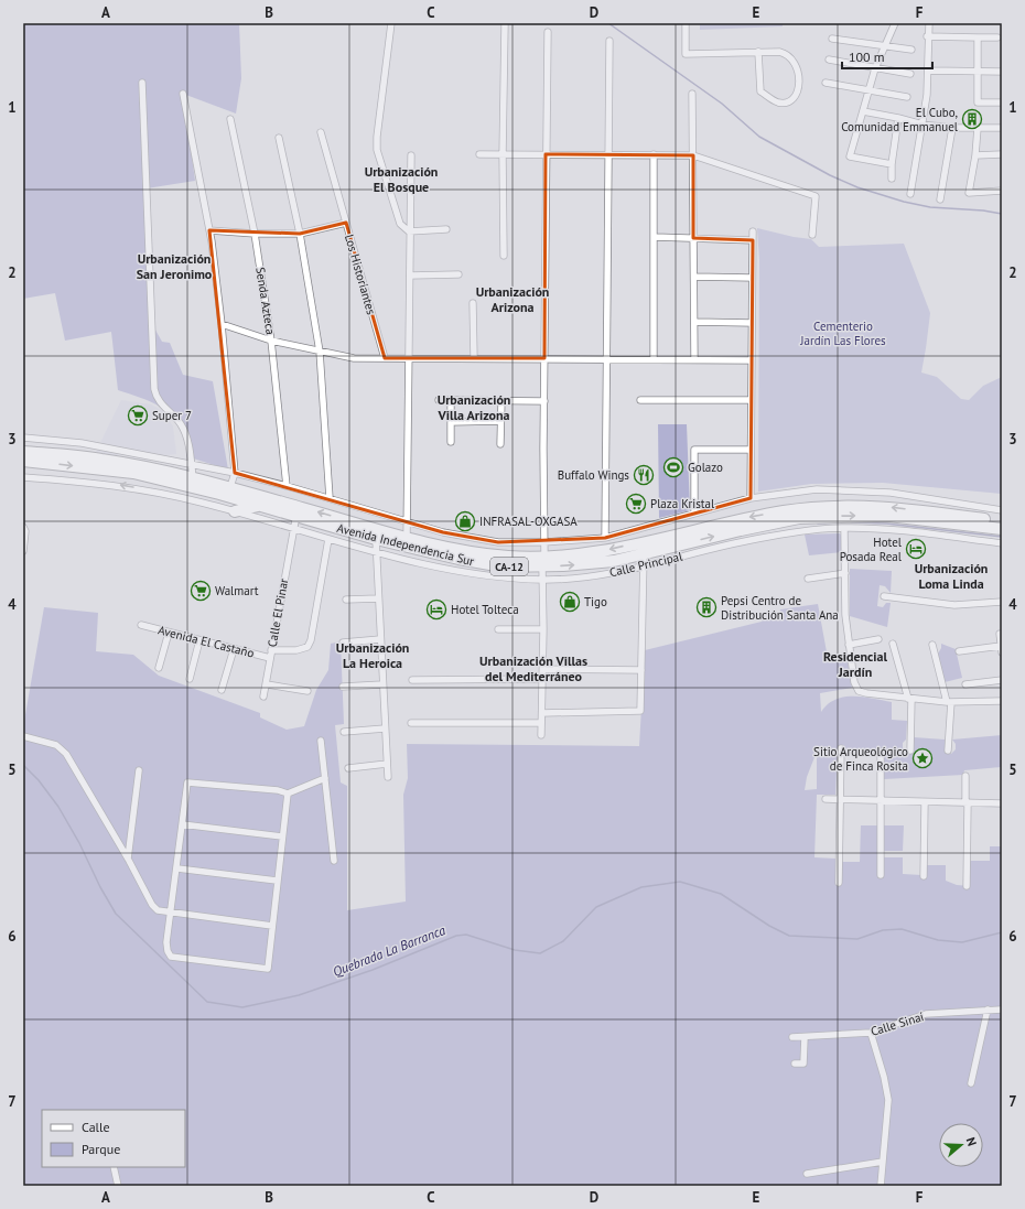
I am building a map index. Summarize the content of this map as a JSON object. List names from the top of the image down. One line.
{"streets":{"highway":["Avenida Independencia Sur","CA-12"],"street":["Los Historiantes","Senda Azteca","Calle Principal","Calle El Pinar","Avenida El Castaño","Calle Sinaí"]},"crossings":[["Los Historiantes","Senda Azteca"],["Avenida Independencia Sur","Calle Principal"],["Avenida Independencia Sur","Calle El Pinar"],["Calle Principal","Calle El Pinar"],["Calle El Pinar","Avenida El Castaño"]],"districts":["Urbanización El Bosque","Urbanización San Jeronimo","Urbanización Arizona","Urbanización Villa Arizona","Urbanización Loma Linda","Urbanización La Heroica","Residencial Jardín","Urbanización Villas del Mediterráneo"],"water":["Quebrada La Barranca"],"parks":["Cementerio Jardín Las Flores"],"places":{"building":["El Cubo, Comunidad Emmanuel","Pepsi Centro de Distribución Santa Ana"],"supermarket":["Super 7","Plaza Kristal","Walmart"],"sports":["Golazo"],"restaurant":["Buffalo Wings"],"shop":["INFRASAL-OXGASA","Tigo"],"hotel":["Hotel Posada Real","Hotel Tolteca"],"place":["Sitio Arqueológico de Finca Rosita"]},"legend":["Calle","Parque"],"scale_bar":"100 m","north":"right","grid":{"columns":["A","B","C","D","E","F"],"rows":["1","2","3","4","5","6","7"]}}
